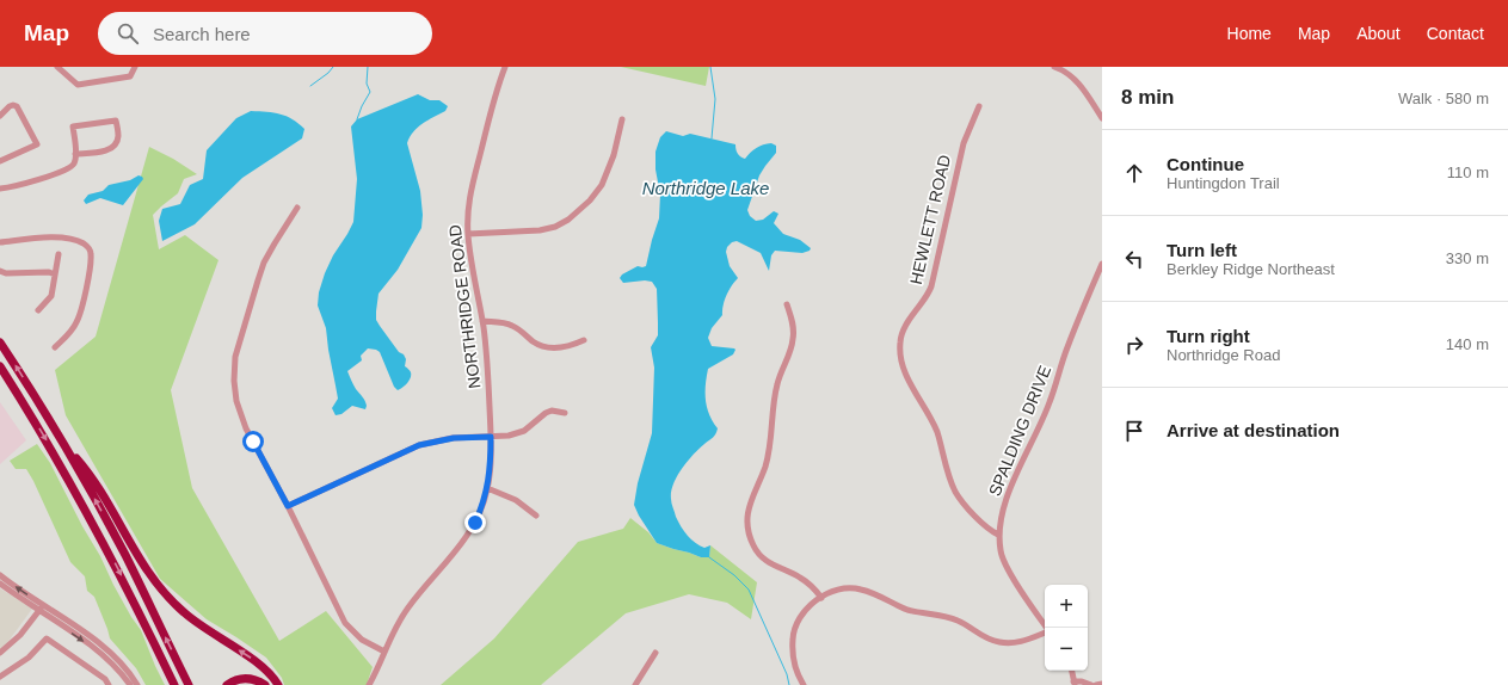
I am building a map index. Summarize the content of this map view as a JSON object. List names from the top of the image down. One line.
{"streets":{"street":["HEWLETT ROAD","NORTHRIDGE ROAD","SPALDING DRIVE"]},"crossings":[["HEWLETT ROAD","SPALDING DRIVE"]],"water":["Northridge Lake"],"page":{"header":"Map","search":"Search here","nav":["Home","Map","About","Contact"],"heading":["8 min","Walk · 580 m"],"list":[["Continue","Huntingdon Trail","110 m"],["Turn left","Berkley Ridge Northeast","330 m"],["Turn right","Northridge Road","140 m"],"Arrive at destination"],"map_buttons":["+","−"]}}
